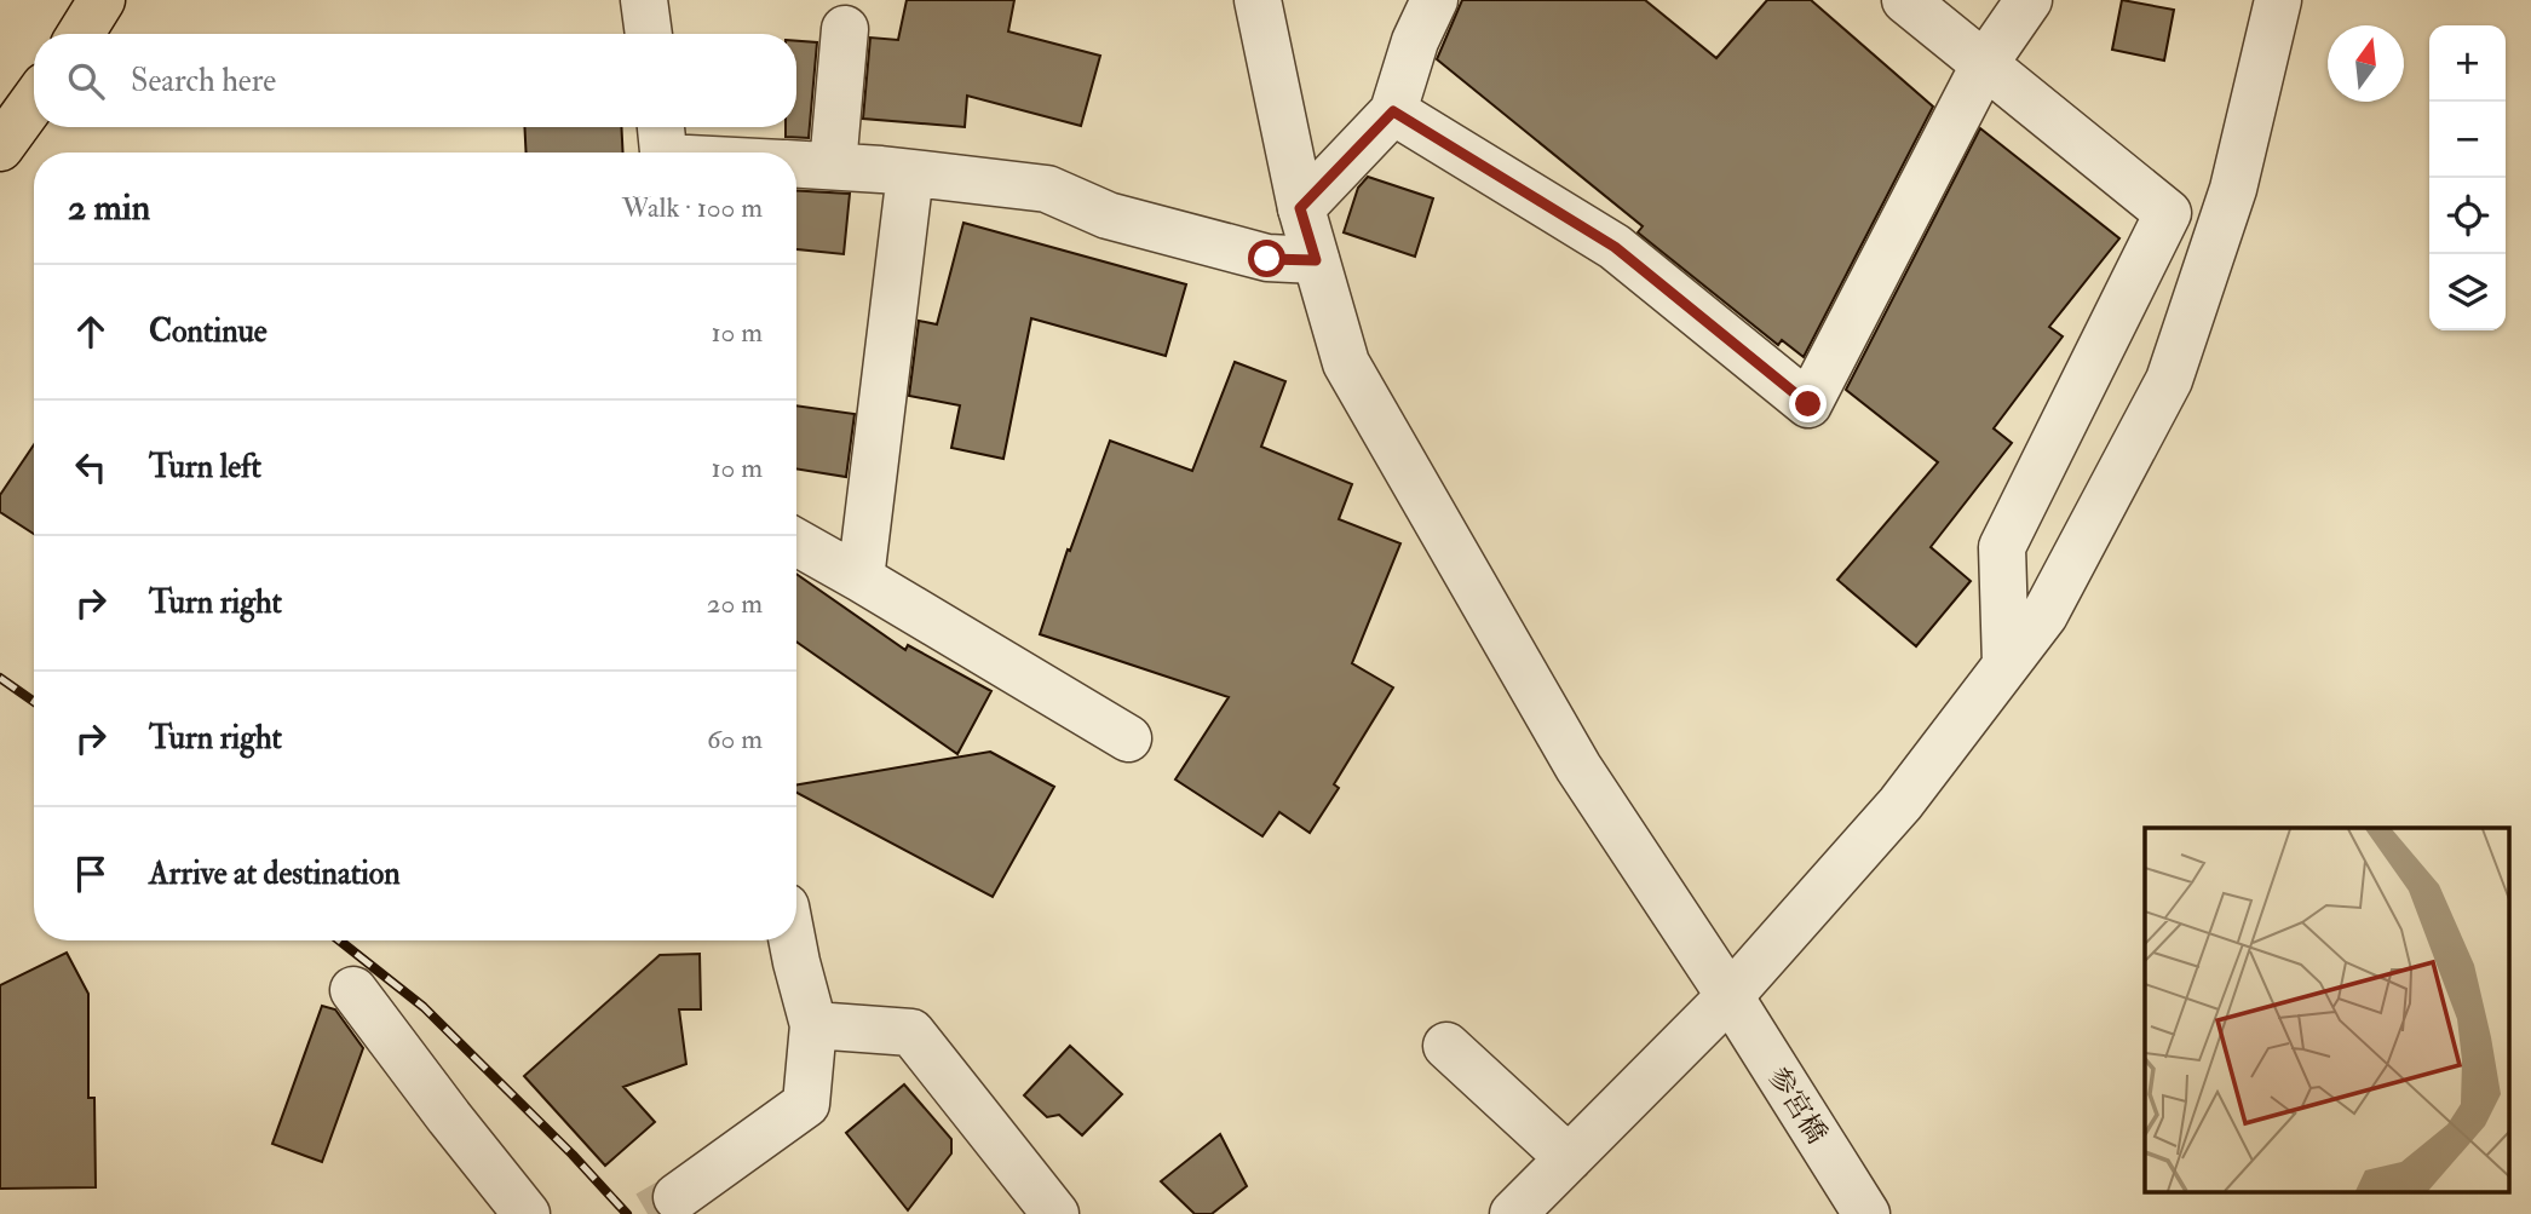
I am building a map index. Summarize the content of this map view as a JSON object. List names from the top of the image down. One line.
{"streets":{"street":["参宮橋"]},"north":"top","page":{"map_buttons":["+","−"],"search":"Search here","heading":["2 min","Walk · 100 m"],"list":[["Continue","10 m"],["Turn left","10 m"],["Turn right","20 m"],["Turn right","60 m"],"Arrive at destination"]}}
